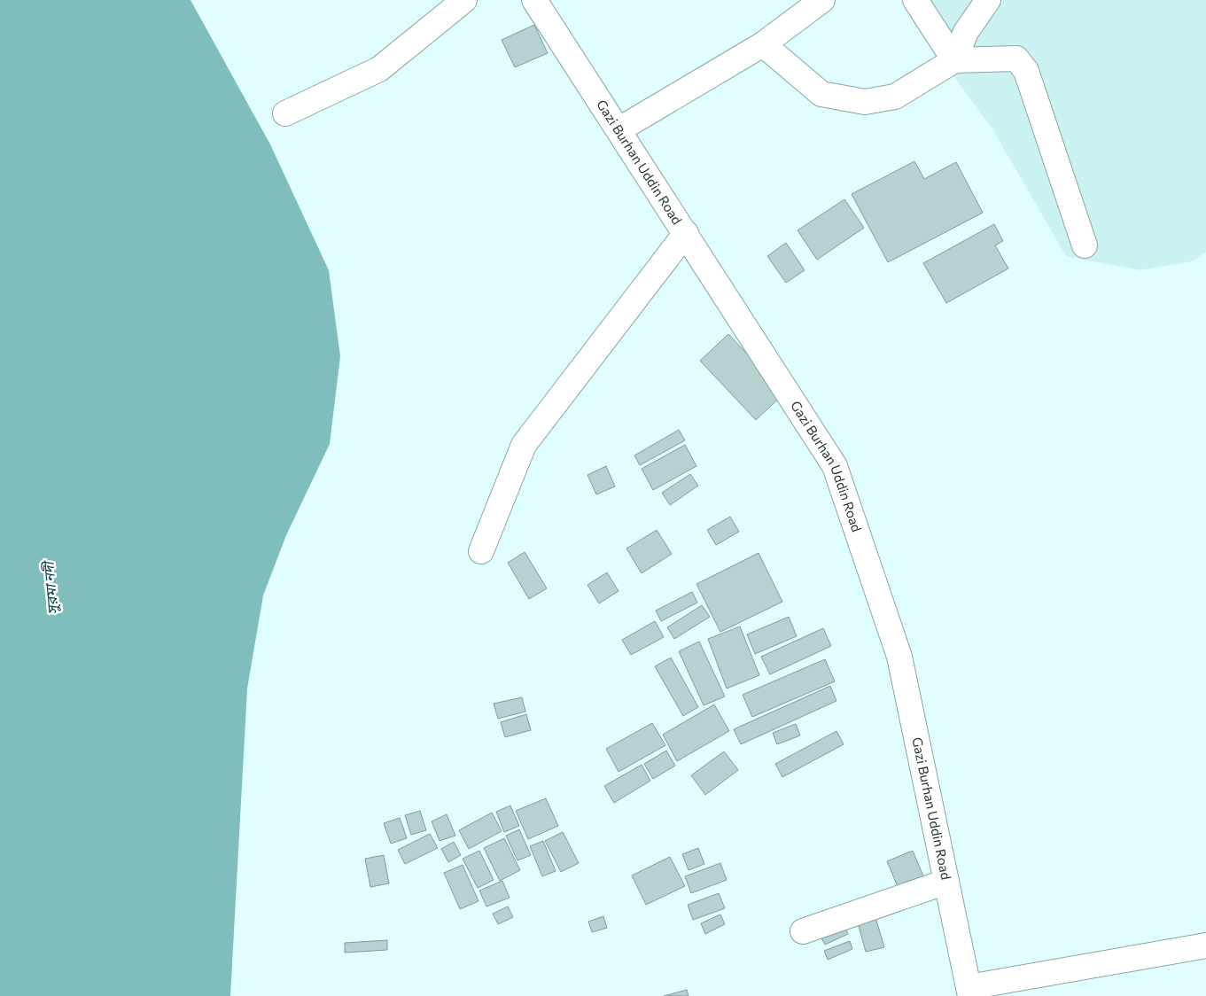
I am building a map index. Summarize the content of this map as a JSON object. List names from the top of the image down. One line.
{"streets":{"street":["Gazi Burhan Uddin Road"]},"water":["সুরমা নদী"]}
